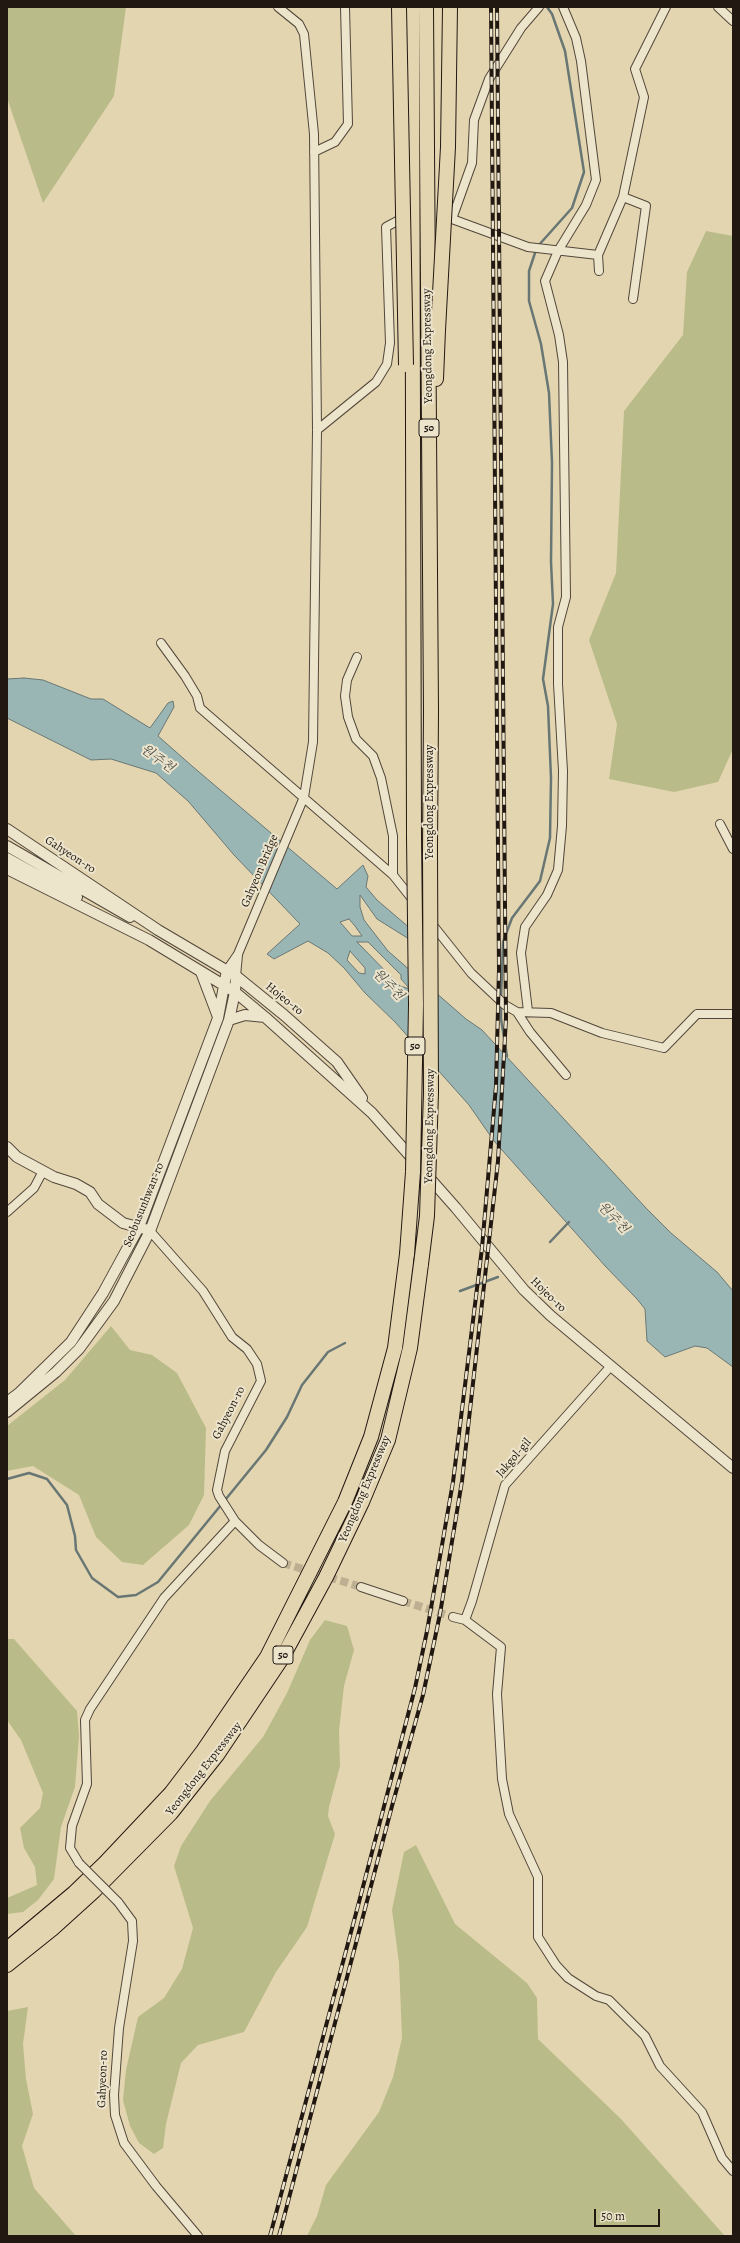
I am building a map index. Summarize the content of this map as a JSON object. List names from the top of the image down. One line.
{"streets":{"highway":["Yeongdong Expressway","50"],"street":["Gahyeon-ro","Gahyeon Bridge","Hojeo-ro","Seobusunhwan-ro","Jakgol-gil"]},"crossings":[["Gahyeon-ro","Hojeo-ro"],["Gahyeon-ro","Seobusunhwan-ro"],["Hojeo-ro","Seobusunhwan-ro"],["Hojeo-ro","Jakgol-gil"]],"water":["원주천"],"scale_bar":"50 m"}
